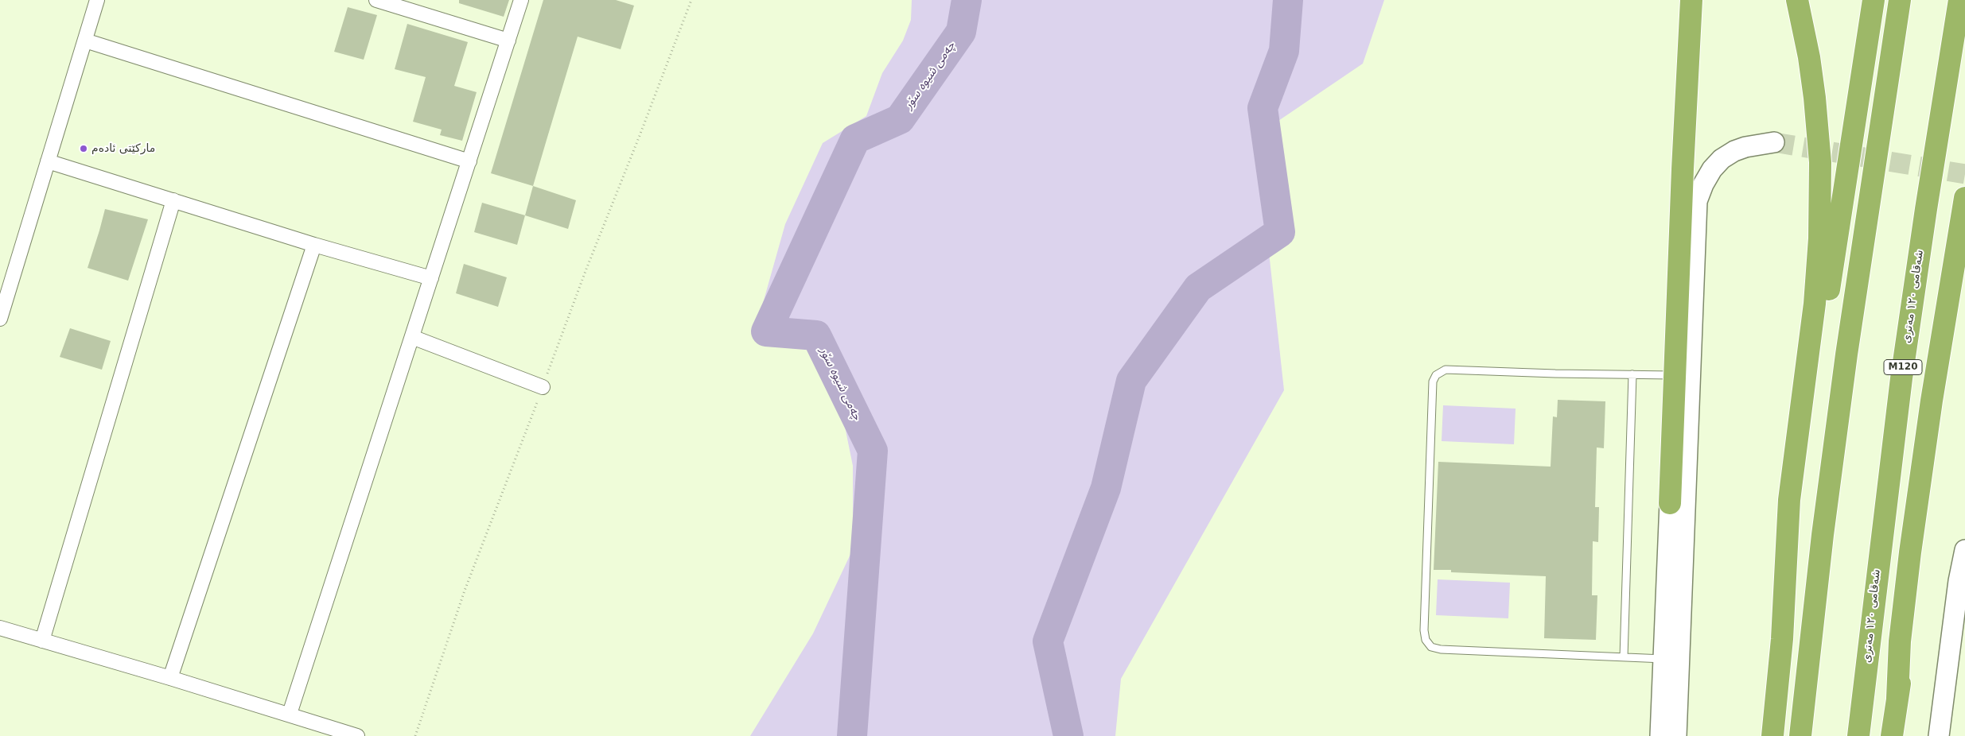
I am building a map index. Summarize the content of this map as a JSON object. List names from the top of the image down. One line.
{"streets":{"highway":["شەقامی ١٢٠ مەتری","M120"]},"water":["چەمی شیوە سۆر"],"places":["مارکێتی ئادەم"]}
